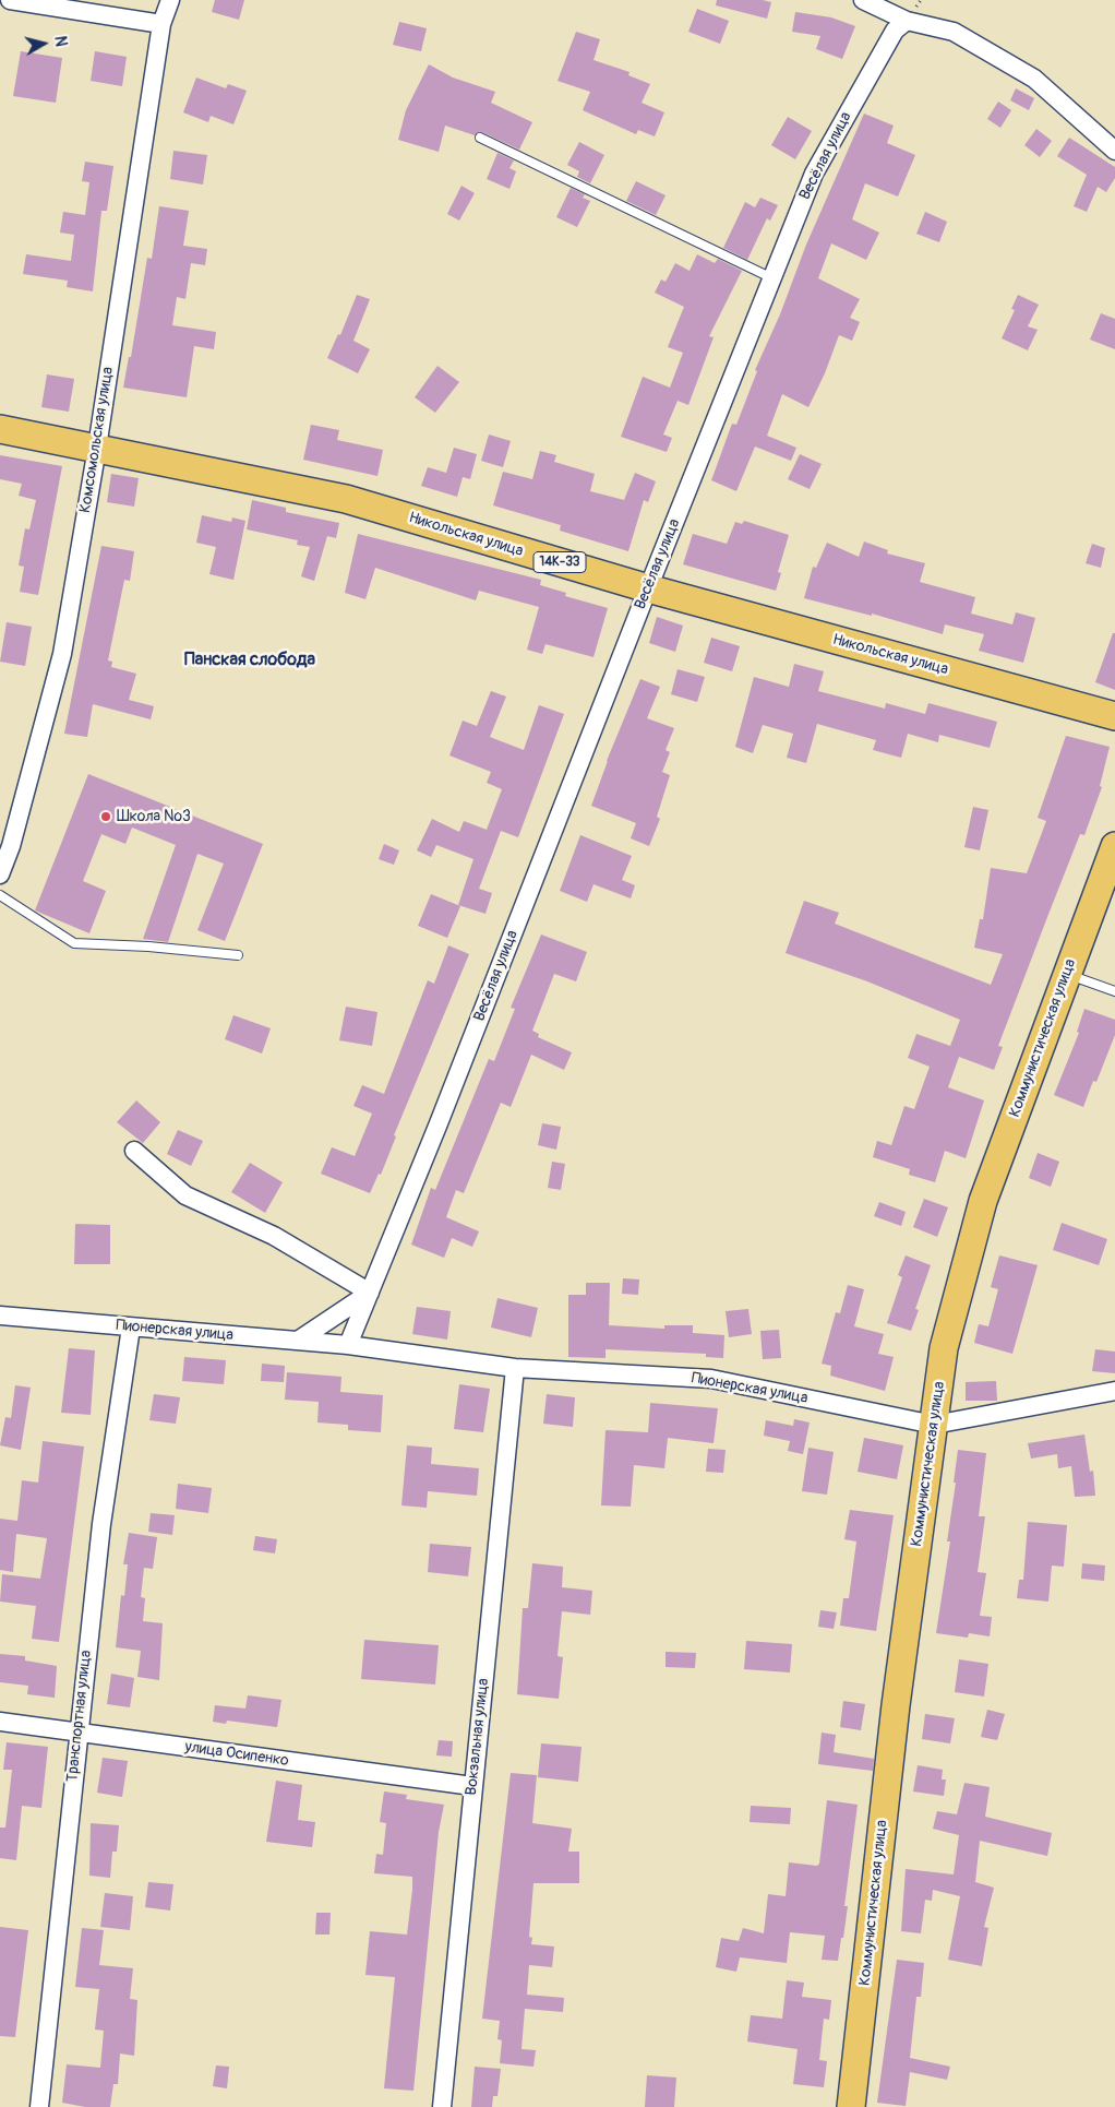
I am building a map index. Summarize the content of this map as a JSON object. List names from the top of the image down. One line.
{"streets":{"main road":["Никольская улица","14К-33","Коммунистическая улица"],"street":["Весёлая улица","Комсомольская улица","Пионерская улица","Транспортная улица","Вокзальная улица","улица Осипенко"]},"crossings":[["Весёлая улица","Никольская улица"],["Комсомольская улица","Никольская улица"],["Коммунистическая улица","Пионерская улица"],["Пионерская улица","Транспортная улица"],["Пионерская улица","Вокзальная улица"],["Транспортная улица","улица Осипенко"],["Вокзальная улица","улица Осипенко"]],"districts":["Панская слобода"],"places":["Школа №3"],"north":"right"}
